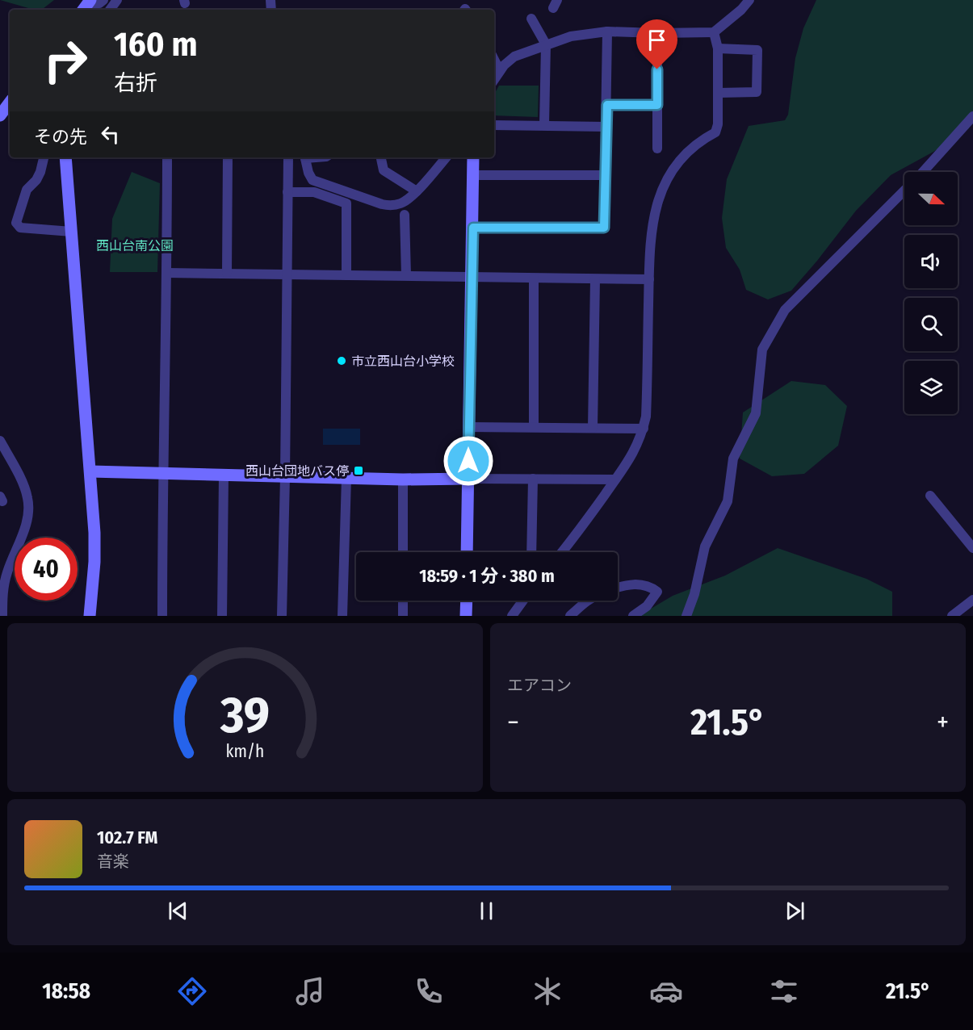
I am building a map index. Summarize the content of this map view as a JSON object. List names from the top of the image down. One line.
{"parks":["西山台南公園"],"places":{"other":["市立西山台小学校"],"transit":["西山台団地バス停"]},"north":"right","page":{"turn":["160 m","右折"],"then":"その先","limit":"40","trip":"18:59 · 1 分 · 380 m","tile":"エアコン","heat":["−","21.5°","+"],"song":["102.7 FM","音楽"],"tabs":["18:58","21.5°"],"gauge":["39","km/h"]}}
